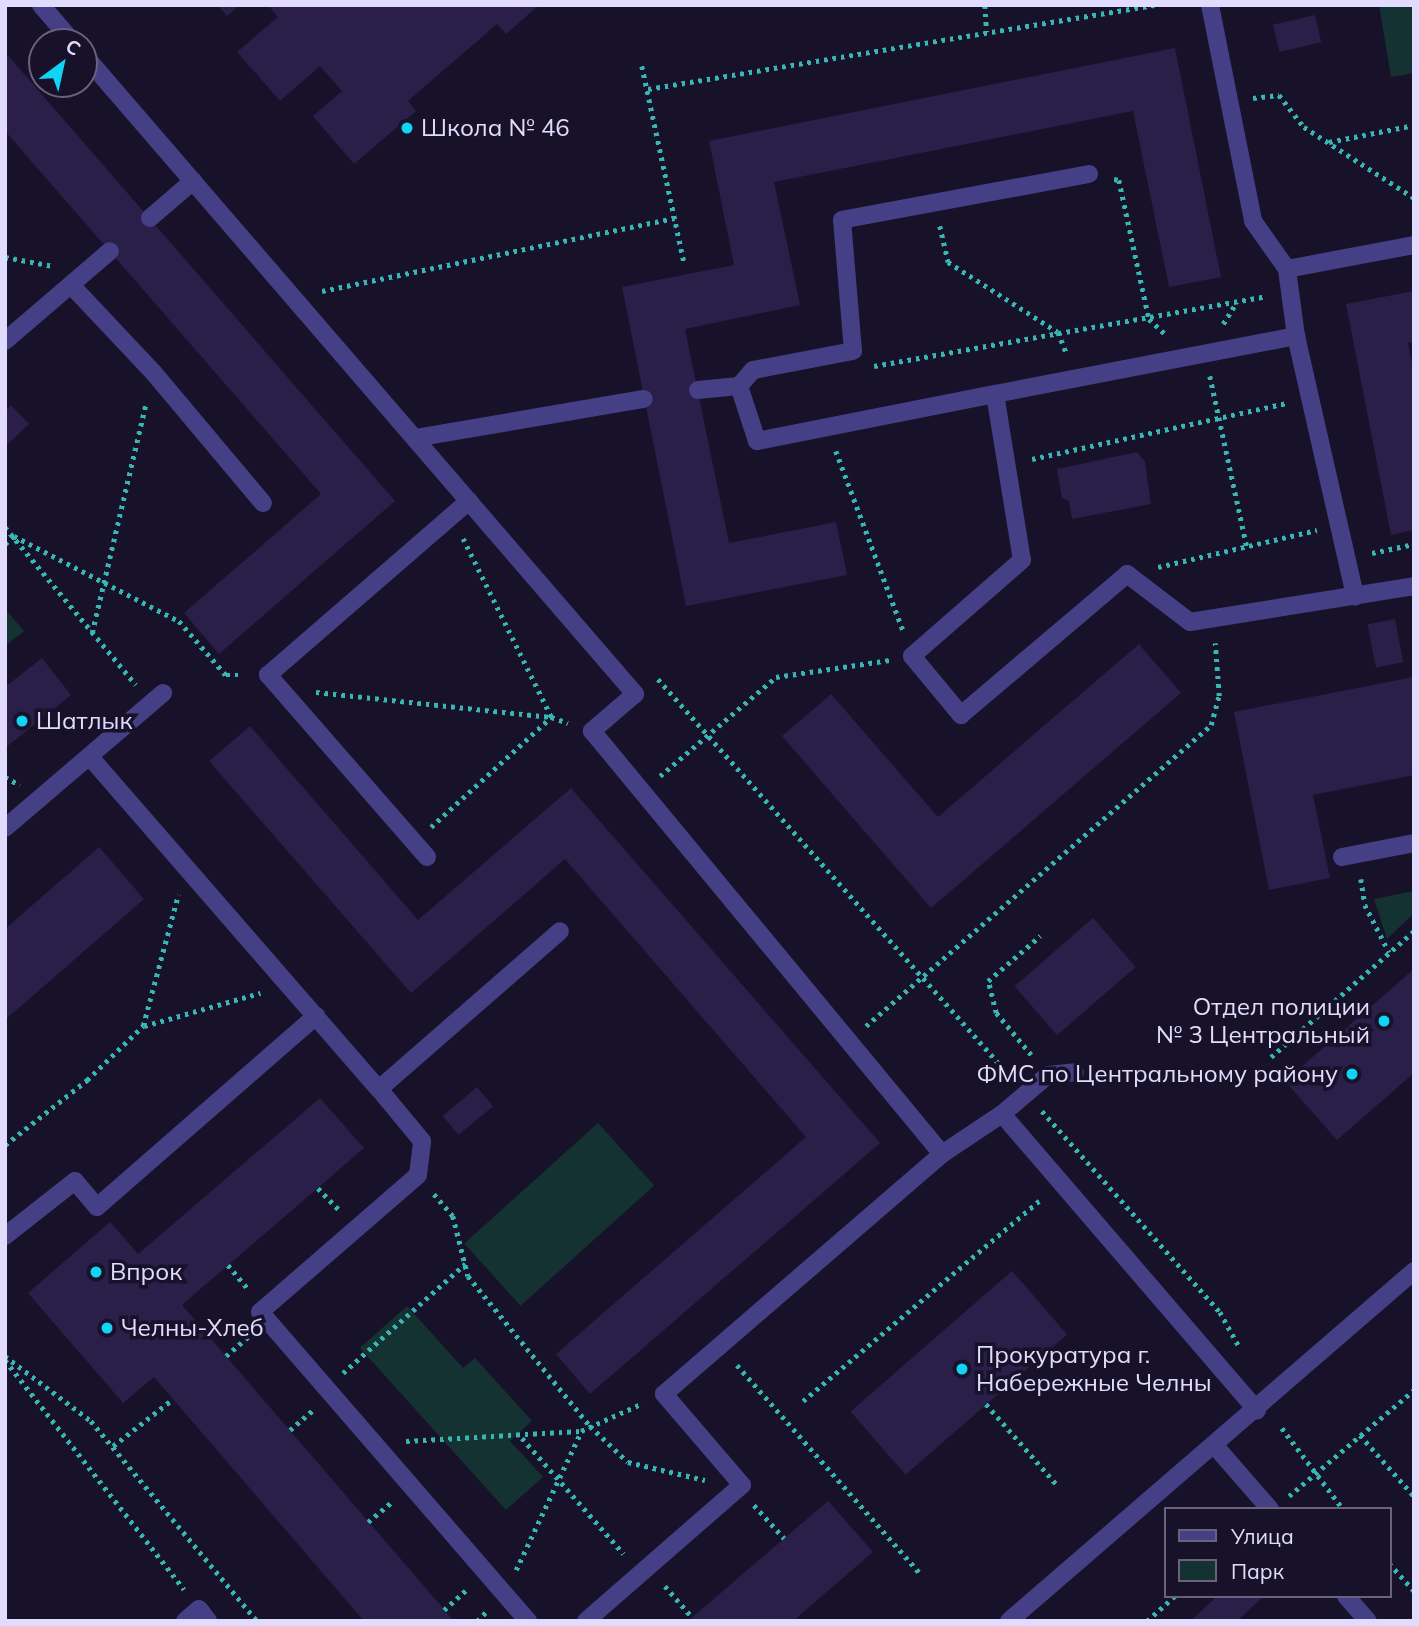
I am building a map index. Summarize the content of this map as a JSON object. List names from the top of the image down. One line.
{"places":["Школа № 46","Шатлык","Отдел полиции № 3 Центральный","ФМС по Центральному району","Впрок","Челны-Хлеб","Прокуратура г. Набережные Челны"],"legend":["Улица","Парк"],"north":"top right"}
